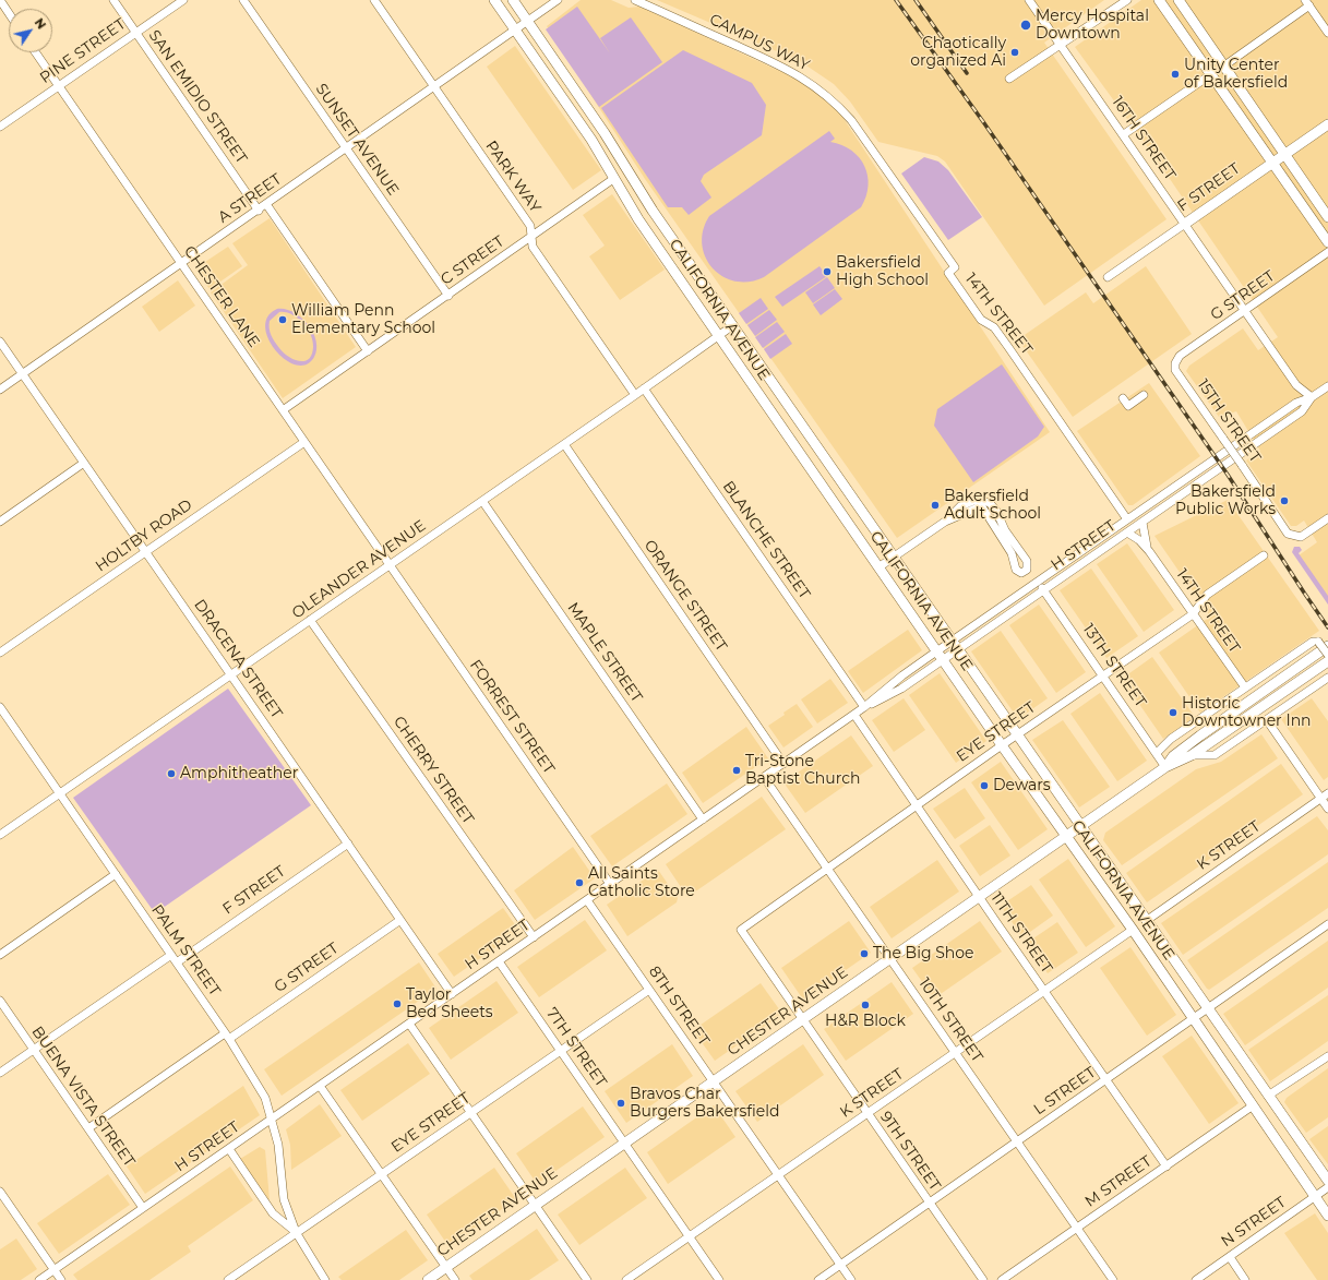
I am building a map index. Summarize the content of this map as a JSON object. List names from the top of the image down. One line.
{"streets":{"main road":["F STREET","CALIFORNIA AVENUE","CHESTER AVENUE"],"street":["CAMPUS WAY","PINE STREET","SAN EMIDIO STREET","16TH STREET","SUNSET AVENUE","PARK WAY","A STREET","C STREET","G STREET","CHESTER LANE","14TH STREET","15TH STREET","HOLTBY ROAD","BLANCHE STREET","H STREET","OLEANDER AVENUE","ORANGE STREET","MAPLE STREET","DRACENA STREET","13TH STREET","FORREST STREET","EYE STREET","CHERRY STREET","K STREET","11TH STREET","PALM STREET","8TH STREET","10TH STREET","7TH STREET","L STREET","BUENA VISTA STREET","9TH STREET","M STREET","N STREET"]},"crossings":[["CAMPUS WAY","14TH STREET"],["PINE STREET","SAN EMIDIO STREET"],["PINE STREET","CHESTER LANE"],["SAN EMIDIO STREET","A STREET"],["16TH STREET","F STREET"],["16TH STREET","G STREET"],["16TH STREET","H STREET"],["SUNSET AVENUE","A STREET"],["SUNSET AVENUE","C STREET"],["PARK WAY","A STREET"],["PARK WAY","C STREET"],["PARK WAY","OLEANDER AVENUE"],["F STREET","DRACENA STREET"],["F STREET","PALM STREET"],["A STREET","CHESTER LANE"],["A STREET","CALIFORNIA AVENUE"],["A STREET","DRACENA STREET"],["C STREET","CHESTER LANE"],["C STREET","CALIFORNIA AVENUE"],["G STREET","15TH STREET"],["G STREET","DRACENA STREET"],["G STREET","PALM STREET"],["G STREET","BUENA VISTA STREET"],["CHESTER LANE","HOLTBY ROAD"],["CHESTER LANE","OLEANDER AVENUE"],["CHESTER LANE","FORREST STREET"],["CALIFORNIA AVENUE","H STREET"],["CALIFORNIA AVENUE","OLEANDER AVENUE"],["CALIFORNIA AVENUE","EYE STREET"],["CALIFORNIA AVENUE","K STREET"],["CALIFORNIA AVENUE","CHESTER AVENUE"],["CALIFORNIA AVENUE","L STREET"],["CALIFORNIA AVENUE","M STREET"],["CALIFORNIA AVENUE","N STREET"],["14TH STREET","H STREET"],["14TH STREET","EYE STREET"],["HOLTBY ROAD","DRACENA STREET"],["BLANCHE STREET","H STREET"],["BLANCHE STREET","OLEANDER AVENUE"],["H STREET","ORANGE STREET"],["H STREET","MAPLE STREET"],["H STREET","DRACENA STREET"],["H STREET","13TH STREET"],["H STREET","FORREST STREET"],["H STREET","CHERRY STREET"],["H STREET","11TH STREET"],["H STREET","PALM STREET"],["H STREET","8TH STREET"],["H STREET","10TH STREET"],["H STREET","7TH STREET"],["H STREET","BUENA VISTA STREET"],["OLEANDER AVENUE","ORANGE STREET"],["OLEANDER AVENUE","MAPLE STREET"],["OLEANDER AVENUE","DRACENA STREET"],["OLEANDER AVENUE","FORREST STREET"],["OLEANDER AVENUE","CHERRY STREET"],["OLEANDER AVENUE","PALM STREET"],["13TH STREET","EYE STREET"],["13TH STREET","CHESTER AVENUE"],["EYE STREET","11TH STREET"],["EYE STREET","PALM STREET"],["EYE STREET","8TH STREET"],["EYE STREET","10TH STREET"],["EYE STREET","7TH STREET"],["EYE STREET","9TH STREET"],["K STREET","11TH STREET"],["K STREET","8TH STREET"],["K STREET","10TH STREET"],["K STREET","7TH STREET"],["K STREET","9TH STREET"],["11TH STREET","CHESTER AVENUE"],["11TH STREET","L STREET"],["11TH STREET","M STREET"],["8TH STREET","CHESTER AVENUE"],["8TH STREET","L STREET"],["CHESTER AVENUE","10TH STREET"],["CHESTER AVENUE","7TH STREET"],["CHESTER AVENUE","9TH STREET"],["10TH STREET","L STREET"],["10TH STREET","M STREET"],["L STREET","9TH STREET"]],"places":["Mercy Hospital Downtown","Chaotically organized Ai","Unity Center of Bakersfield","Bakersfield High School","William Penn Elementary School","Bakersfield Public Works","Bakersfield Adult School","Historic Downtowner Inn","Tri-Stone Baptist Church","Amphitheather","Dewars","All Saints Catholic Store","The Big Shoe","Taylor Bed Sheets","H&R Block","Bravos Char Burgers Bakersfield"],"north":"top right"}
